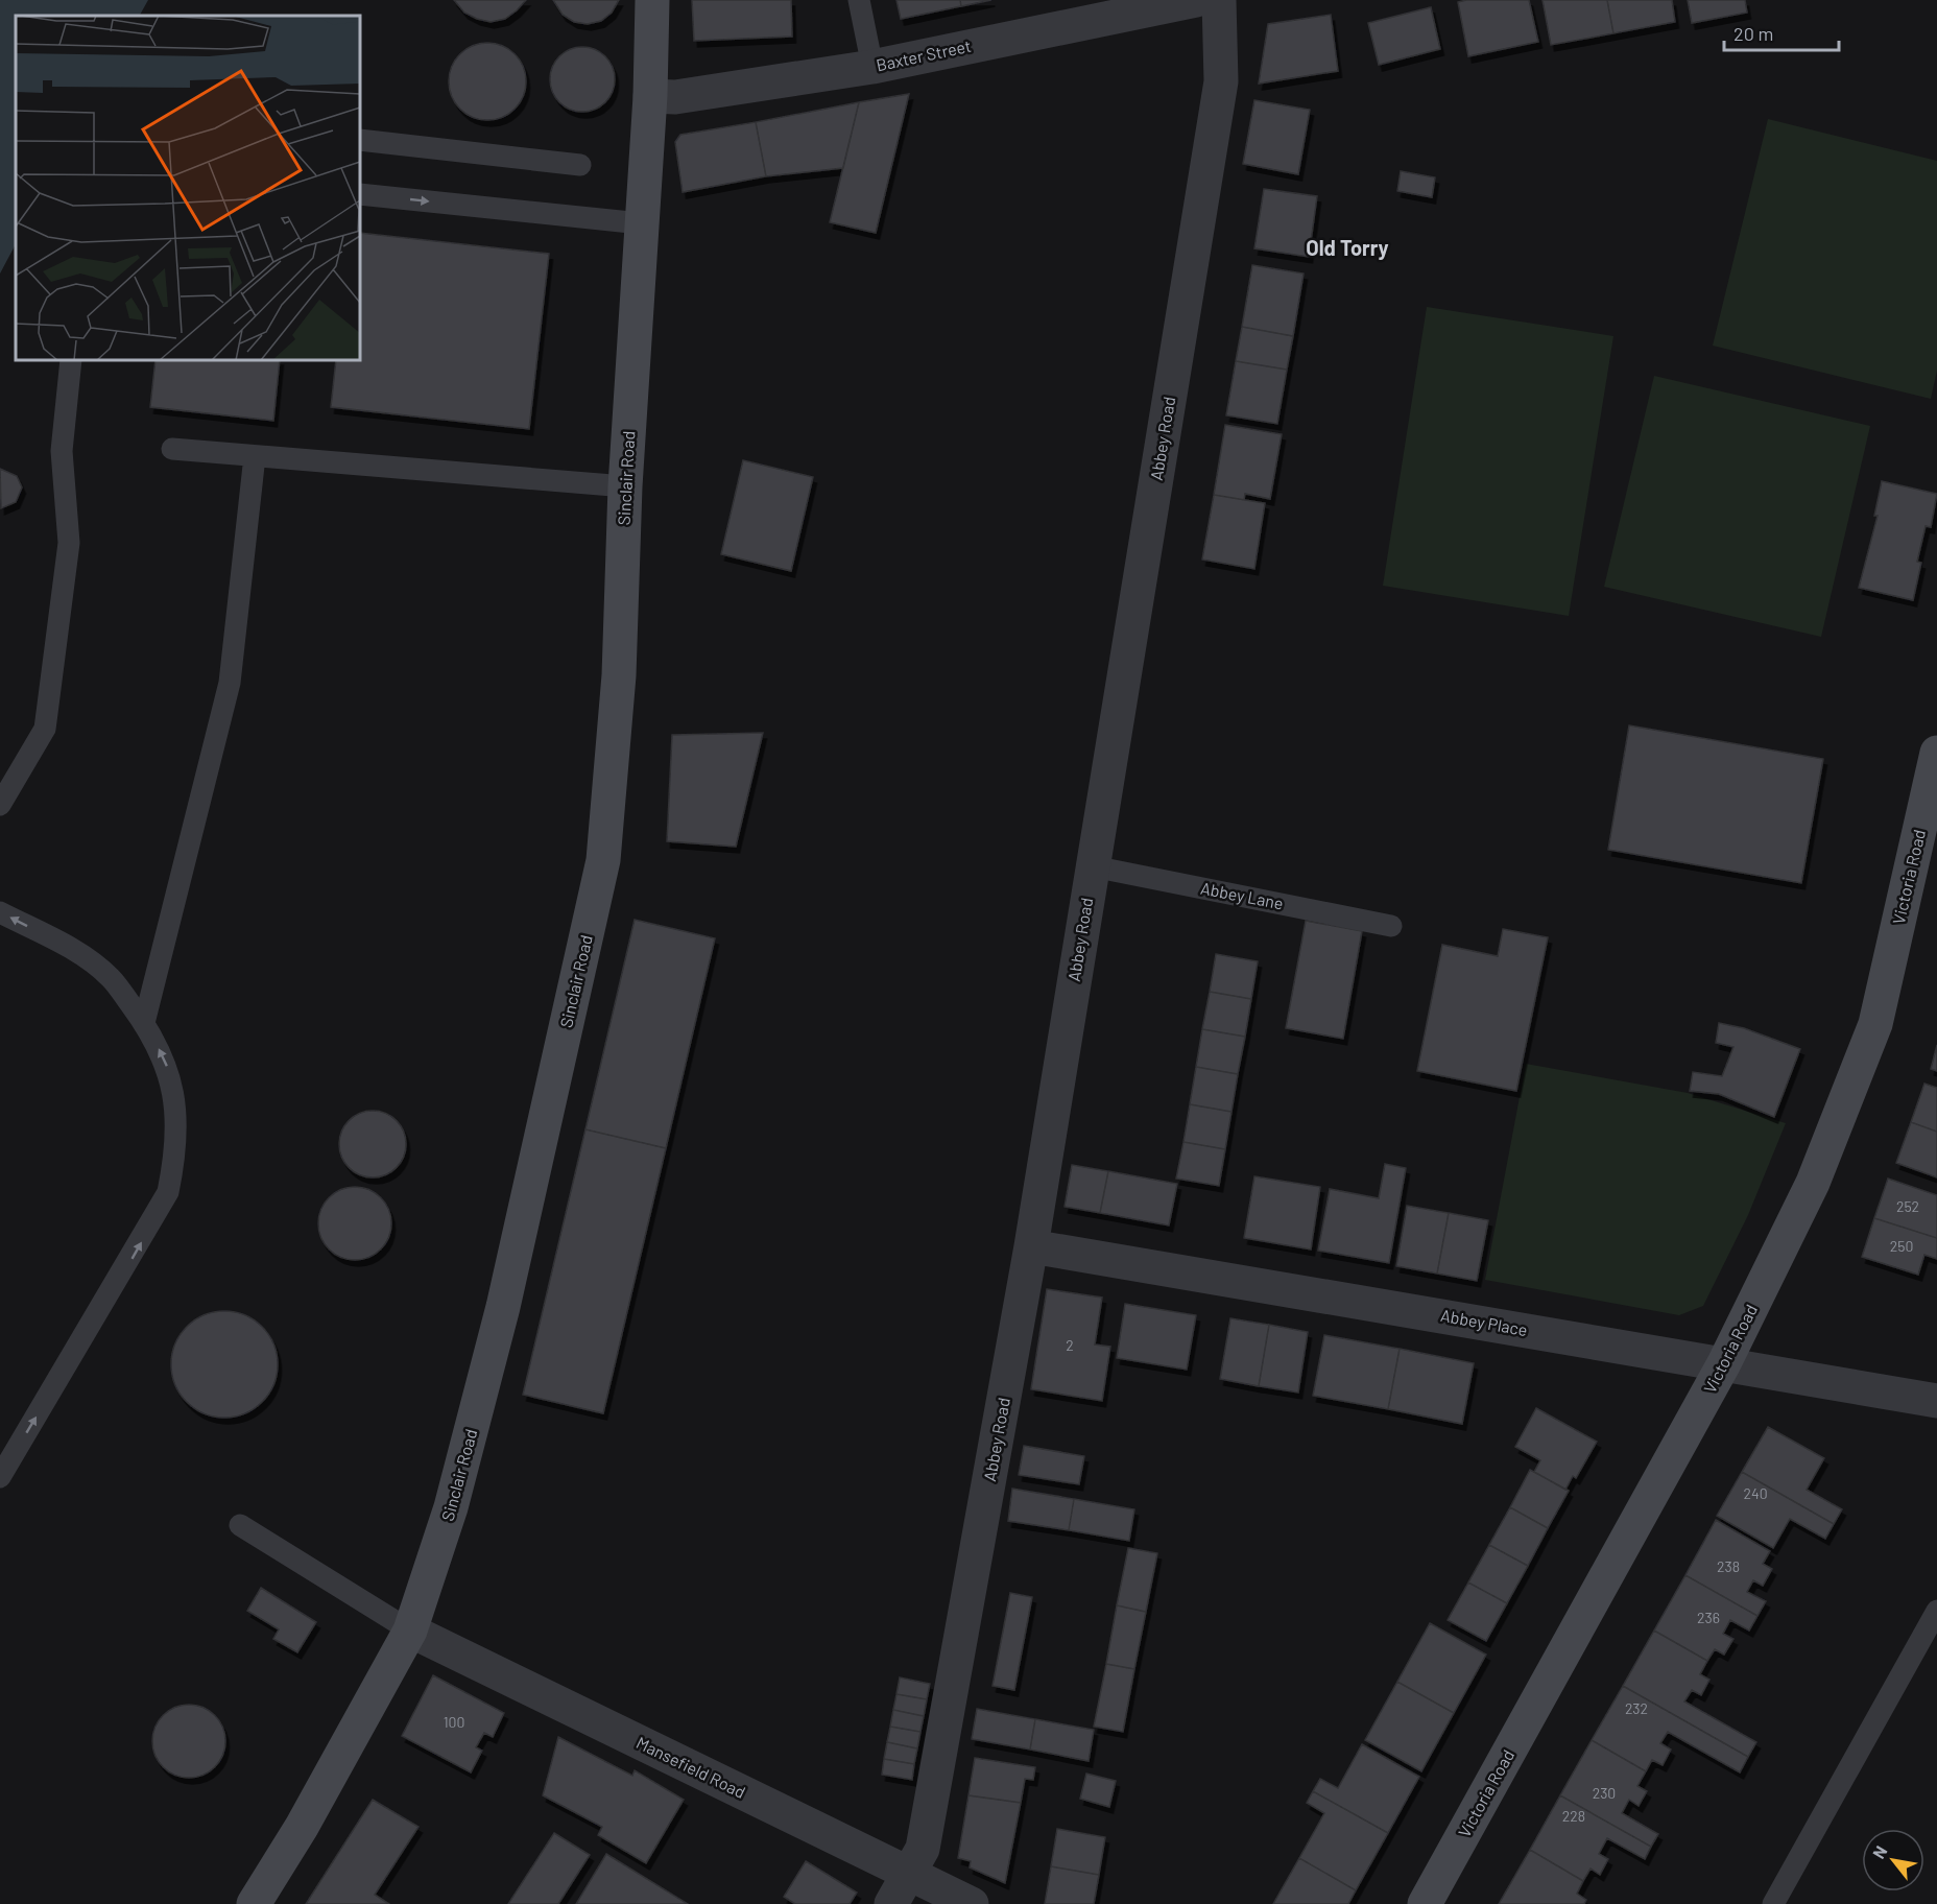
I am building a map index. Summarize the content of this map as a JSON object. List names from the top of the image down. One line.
{"streets":{"street":["Baxter Street","Abbey Road","Sinclair Road","Victoria Road","Abbey Place","Mansefield Road"],"lane":["Abbey Lane"]},"crossings":[["Baxter Street","Sinclair Road"],["Abbey Road","Abbey Lane"],["Abbey Road","Abbey Place"],["Abbey Road","Mansefield Road"],["Sinclair Road","Mansefield Road"],["Victoria Road","Abbey Place"]],"districts":["Old Torry"],"house_numbers":["252","250","2","240","238","236","232","100","230","228"],"scale_bar":"20 m","north":"top left"}
